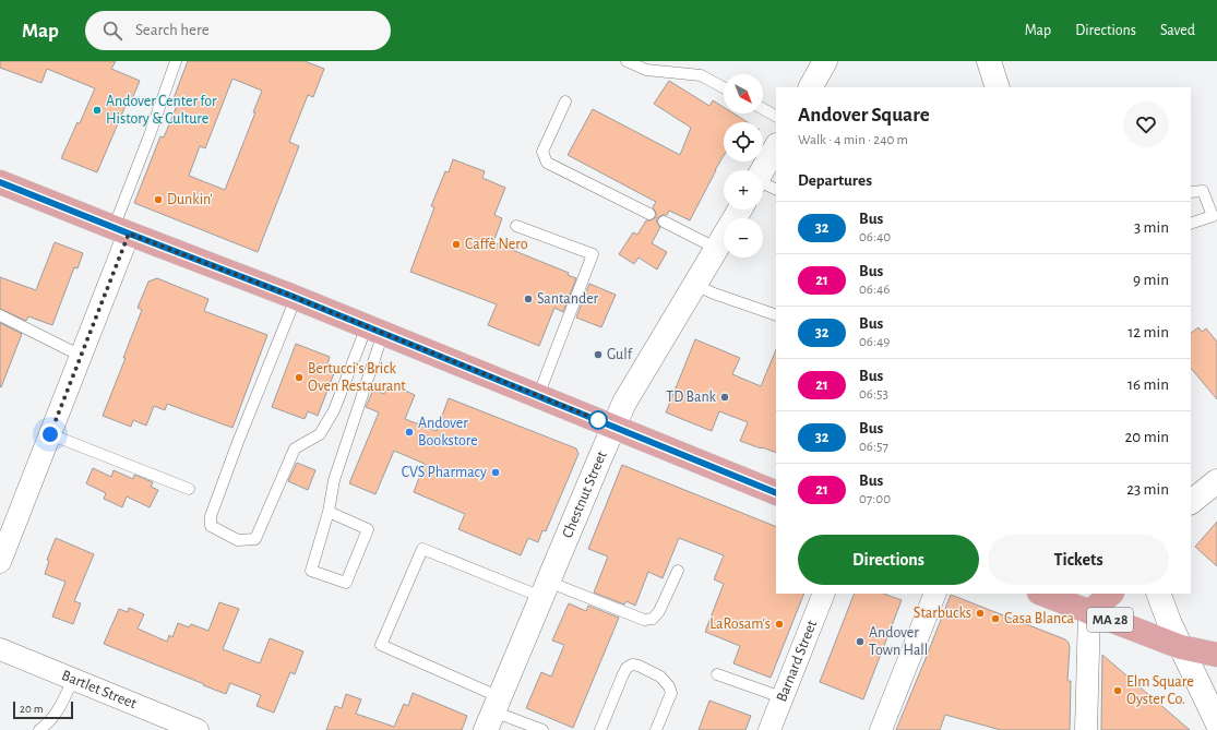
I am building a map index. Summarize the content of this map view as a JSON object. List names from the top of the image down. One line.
{"streets":{"main road":["MA 28"],"street":["Chestnut Street","Barnard Street","Bartlet Street"]},"places":["Andover Center for History & Culture","Dunkin'","Caffè Nero","Santander","Gulf","Bertucci's Brick Oven Restaurant","TD Bank","Andover Bookstore","CVS Pharmacy","Starbucks","Casa Blanca","LaRosam's","Andover Town Hall","Elm Square Oyster Co."],"lines":["bus line 32"],"scale_bar":"20 m","north":"bottom right","page":{"header":"Map","search":"Search here","nav":["Map","Directions","Saved"],"map_buttons":["+","−"],"heading":[["Andover Square","Walk · 4 min · 240 m"],"Departures"],"list":[{"mark":"32","name":"Bus","note":"06:40","value":"3 min"},{"mark":"21","name":"Bus","note":"06:46","value":"9 min"},{"mark":"32","name":"Bus","note":"06:49","value":"12 min"},{"mark":"21","name":"Bus","note":"06:53","value":"16 min"},{"mark":"32","name":"Bus","note":"06:57","value":"20 min"},{"mark":"21","name":"Bus","note":"07:00","value":"23 min"}],"buttons":["Directions","Tickets"],"scale":"20 m"}}
